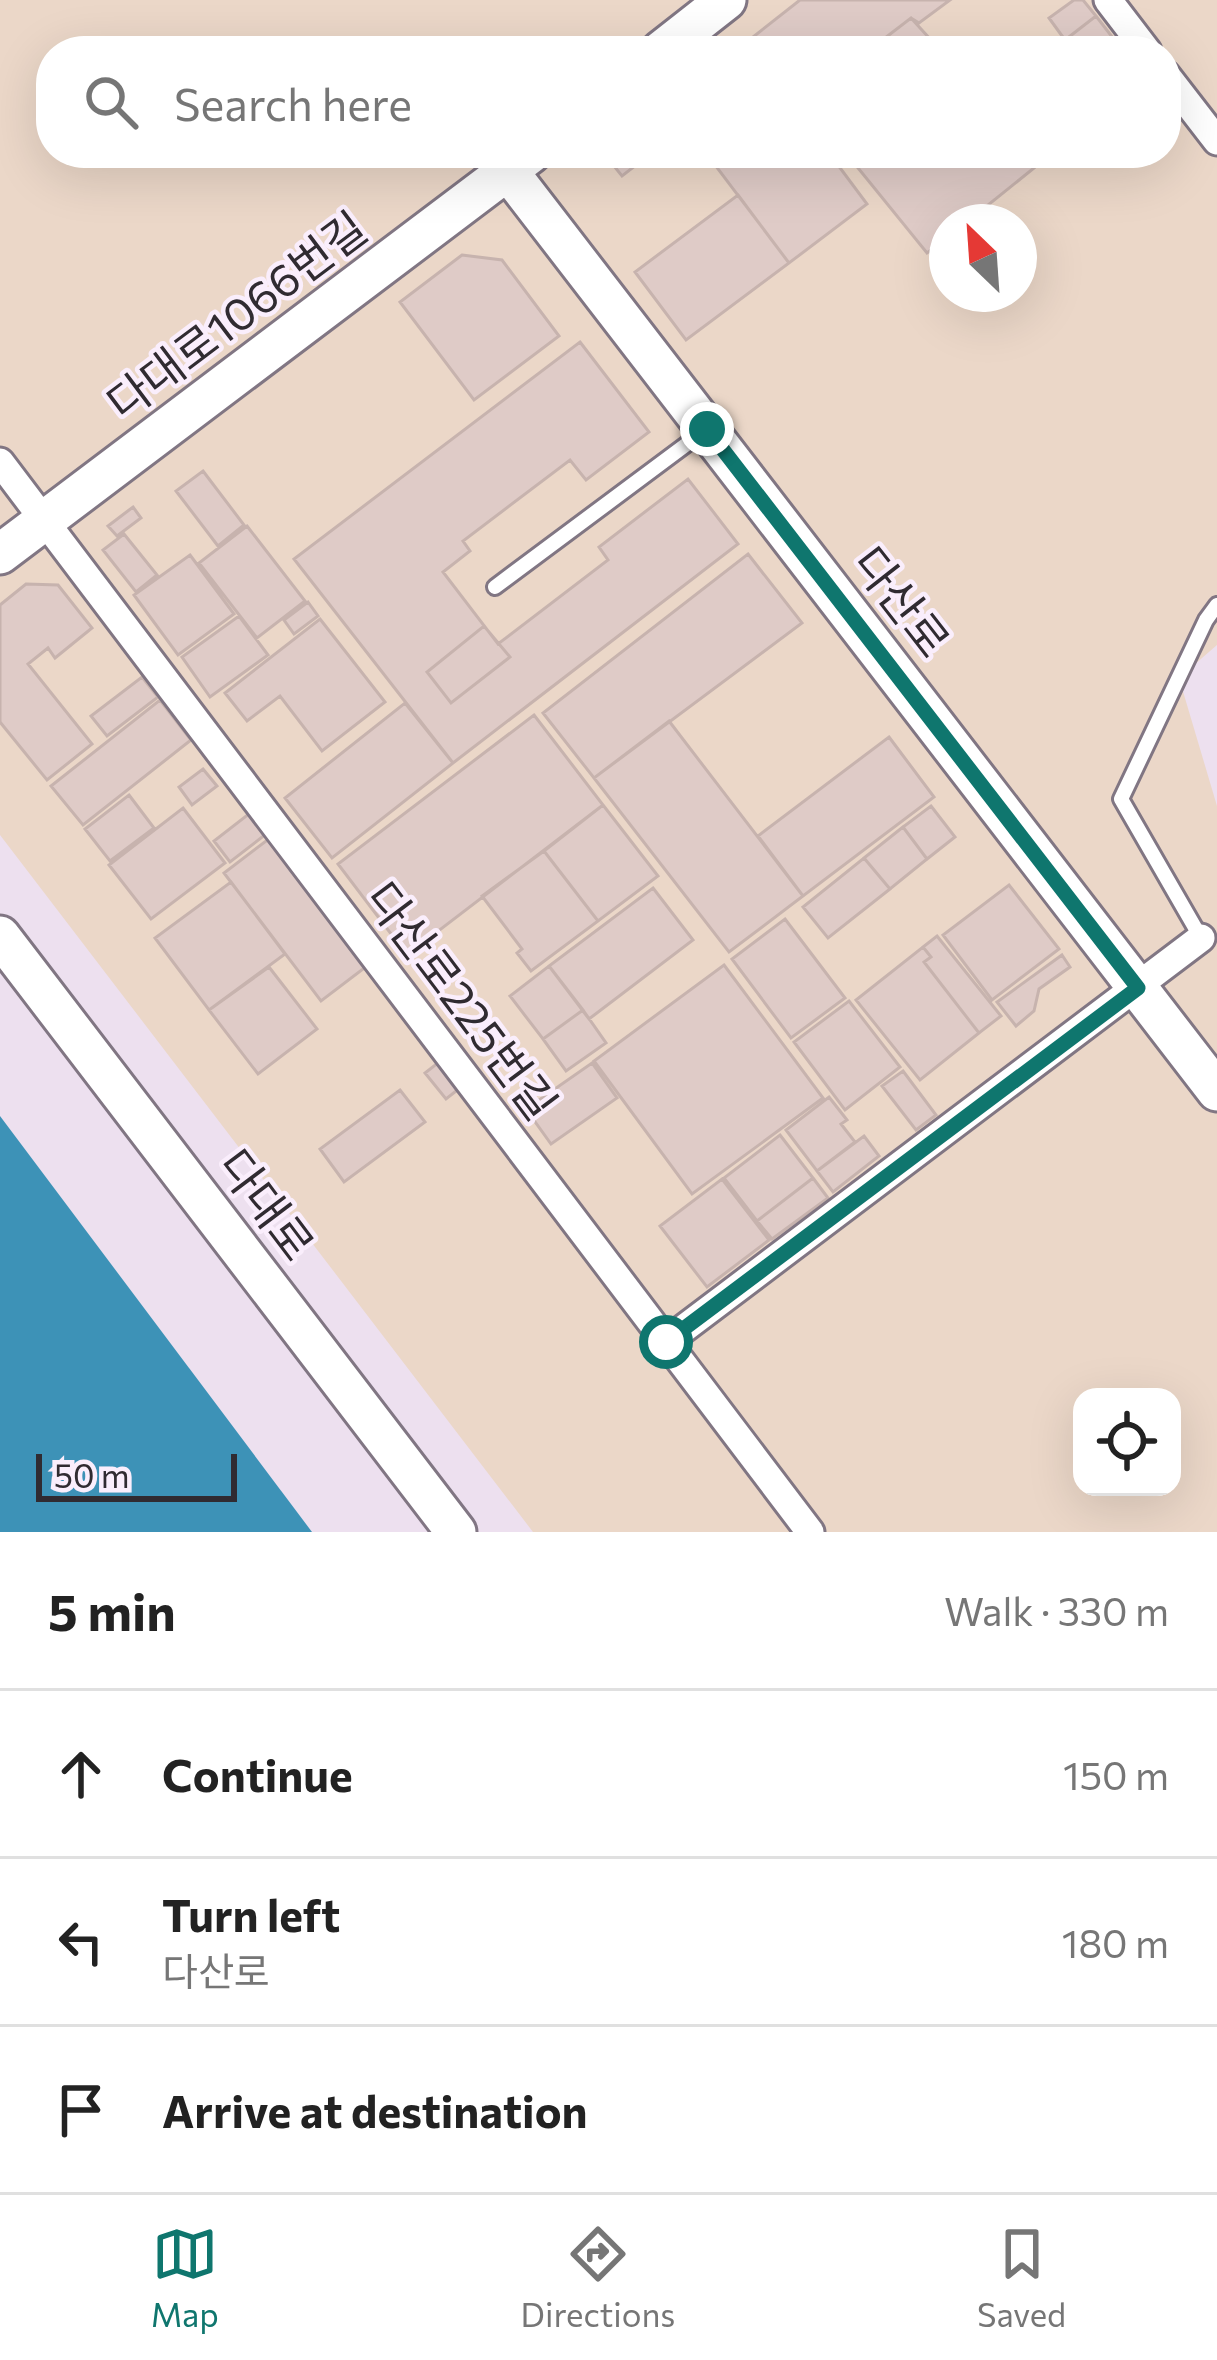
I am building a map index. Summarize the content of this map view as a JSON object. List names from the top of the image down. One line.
{"streets":{"street":["다대로1066번길","다산로","다산로225번길","다대로"]},"crossings":[["다대로1066번길","다산로225번길"]],"scale_bar":"50 m","north":"top left","page":{"search":"Search here","scale":"50 m","heading":["5 min","Walk · 330 m"],"list":[["Continue","150 m"],["Turn left","다산로","180 m"],"Arrive at destination"],"nav":["Map","Directions","Saved"]}}
